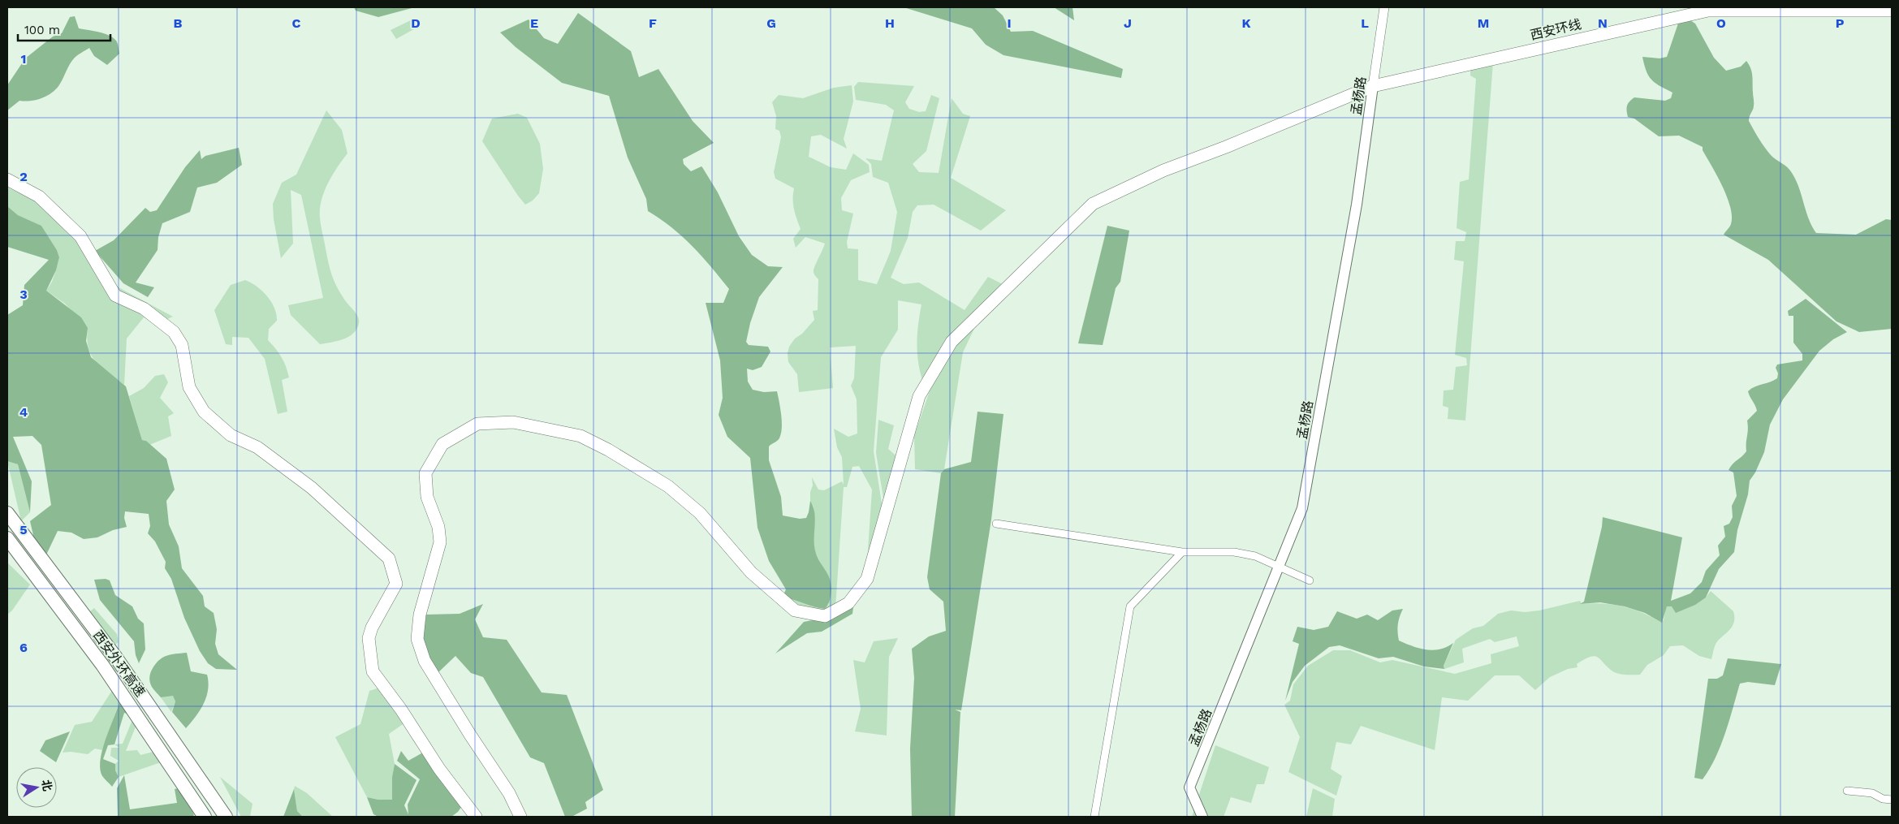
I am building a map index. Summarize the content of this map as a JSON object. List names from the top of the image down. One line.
{"streets":{"highway":["西安外环高速"],"main road":["西安环线","孟杨路"]},"crossings":[["西安环线","孟杨路"]],"scale_bar":"100 m","north":"right","grid":{"columns":["B","C","D","E","F","G","H","I","J","K","L","M","N","O","P"],"rows":["1","2","3","4","5","6"]}}
